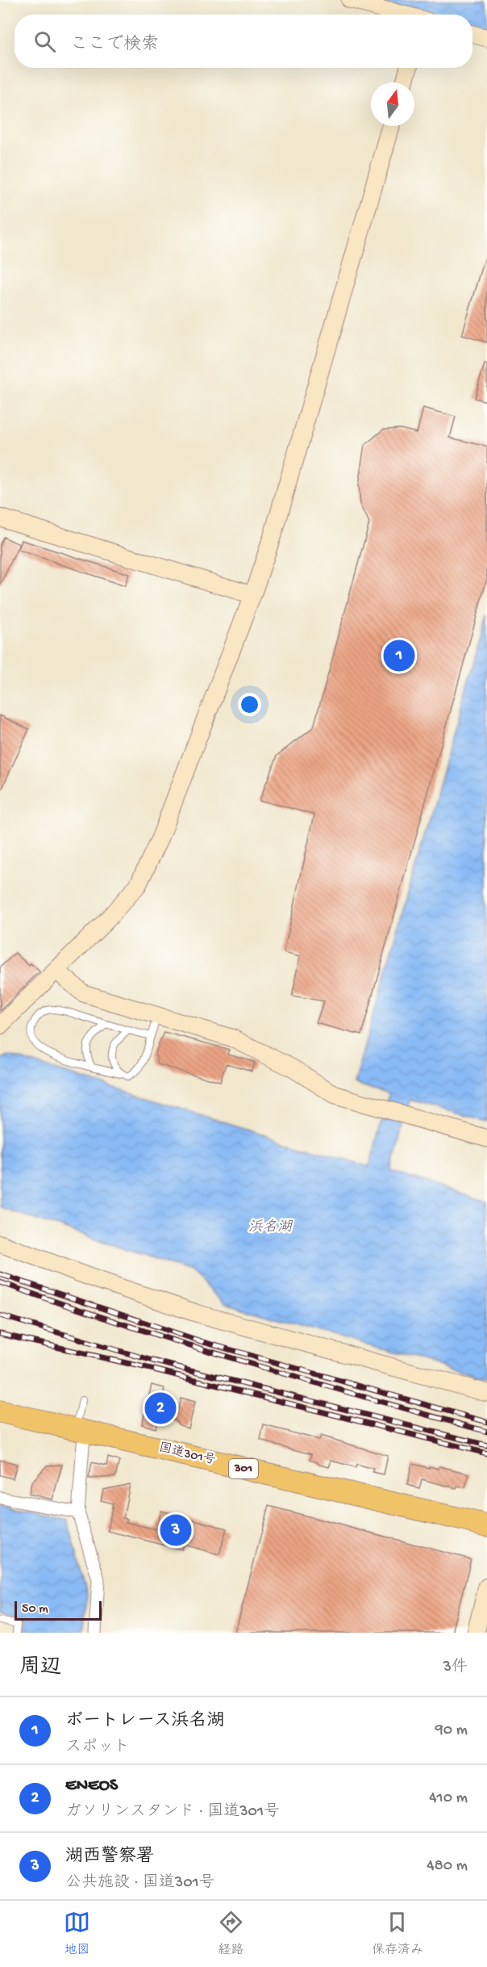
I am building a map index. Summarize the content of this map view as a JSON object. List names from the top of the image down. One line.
{"streets":{"highway":["国道301号","301"]},"water":["浜名湖"],"scale_bar":"50 m","north":"top","page":{"search":"ここで検索","pins":["1","2","3"],"scale":"50 m","heading":["周辺","3件"],"list":[{"mark":"1","name":"ボートレース浜名湖","note":"スポット","value":"90 m"},{"mark":"2","name":"ENEOS","note":"ガソリンスタンド · 国道301号","value":"410 m"},{"mark":"3","name":"湖西警察署","note":"公共施設 · 国道301号","value":"480 m"}],"nav":["地図","経路","保存済み"]}}
